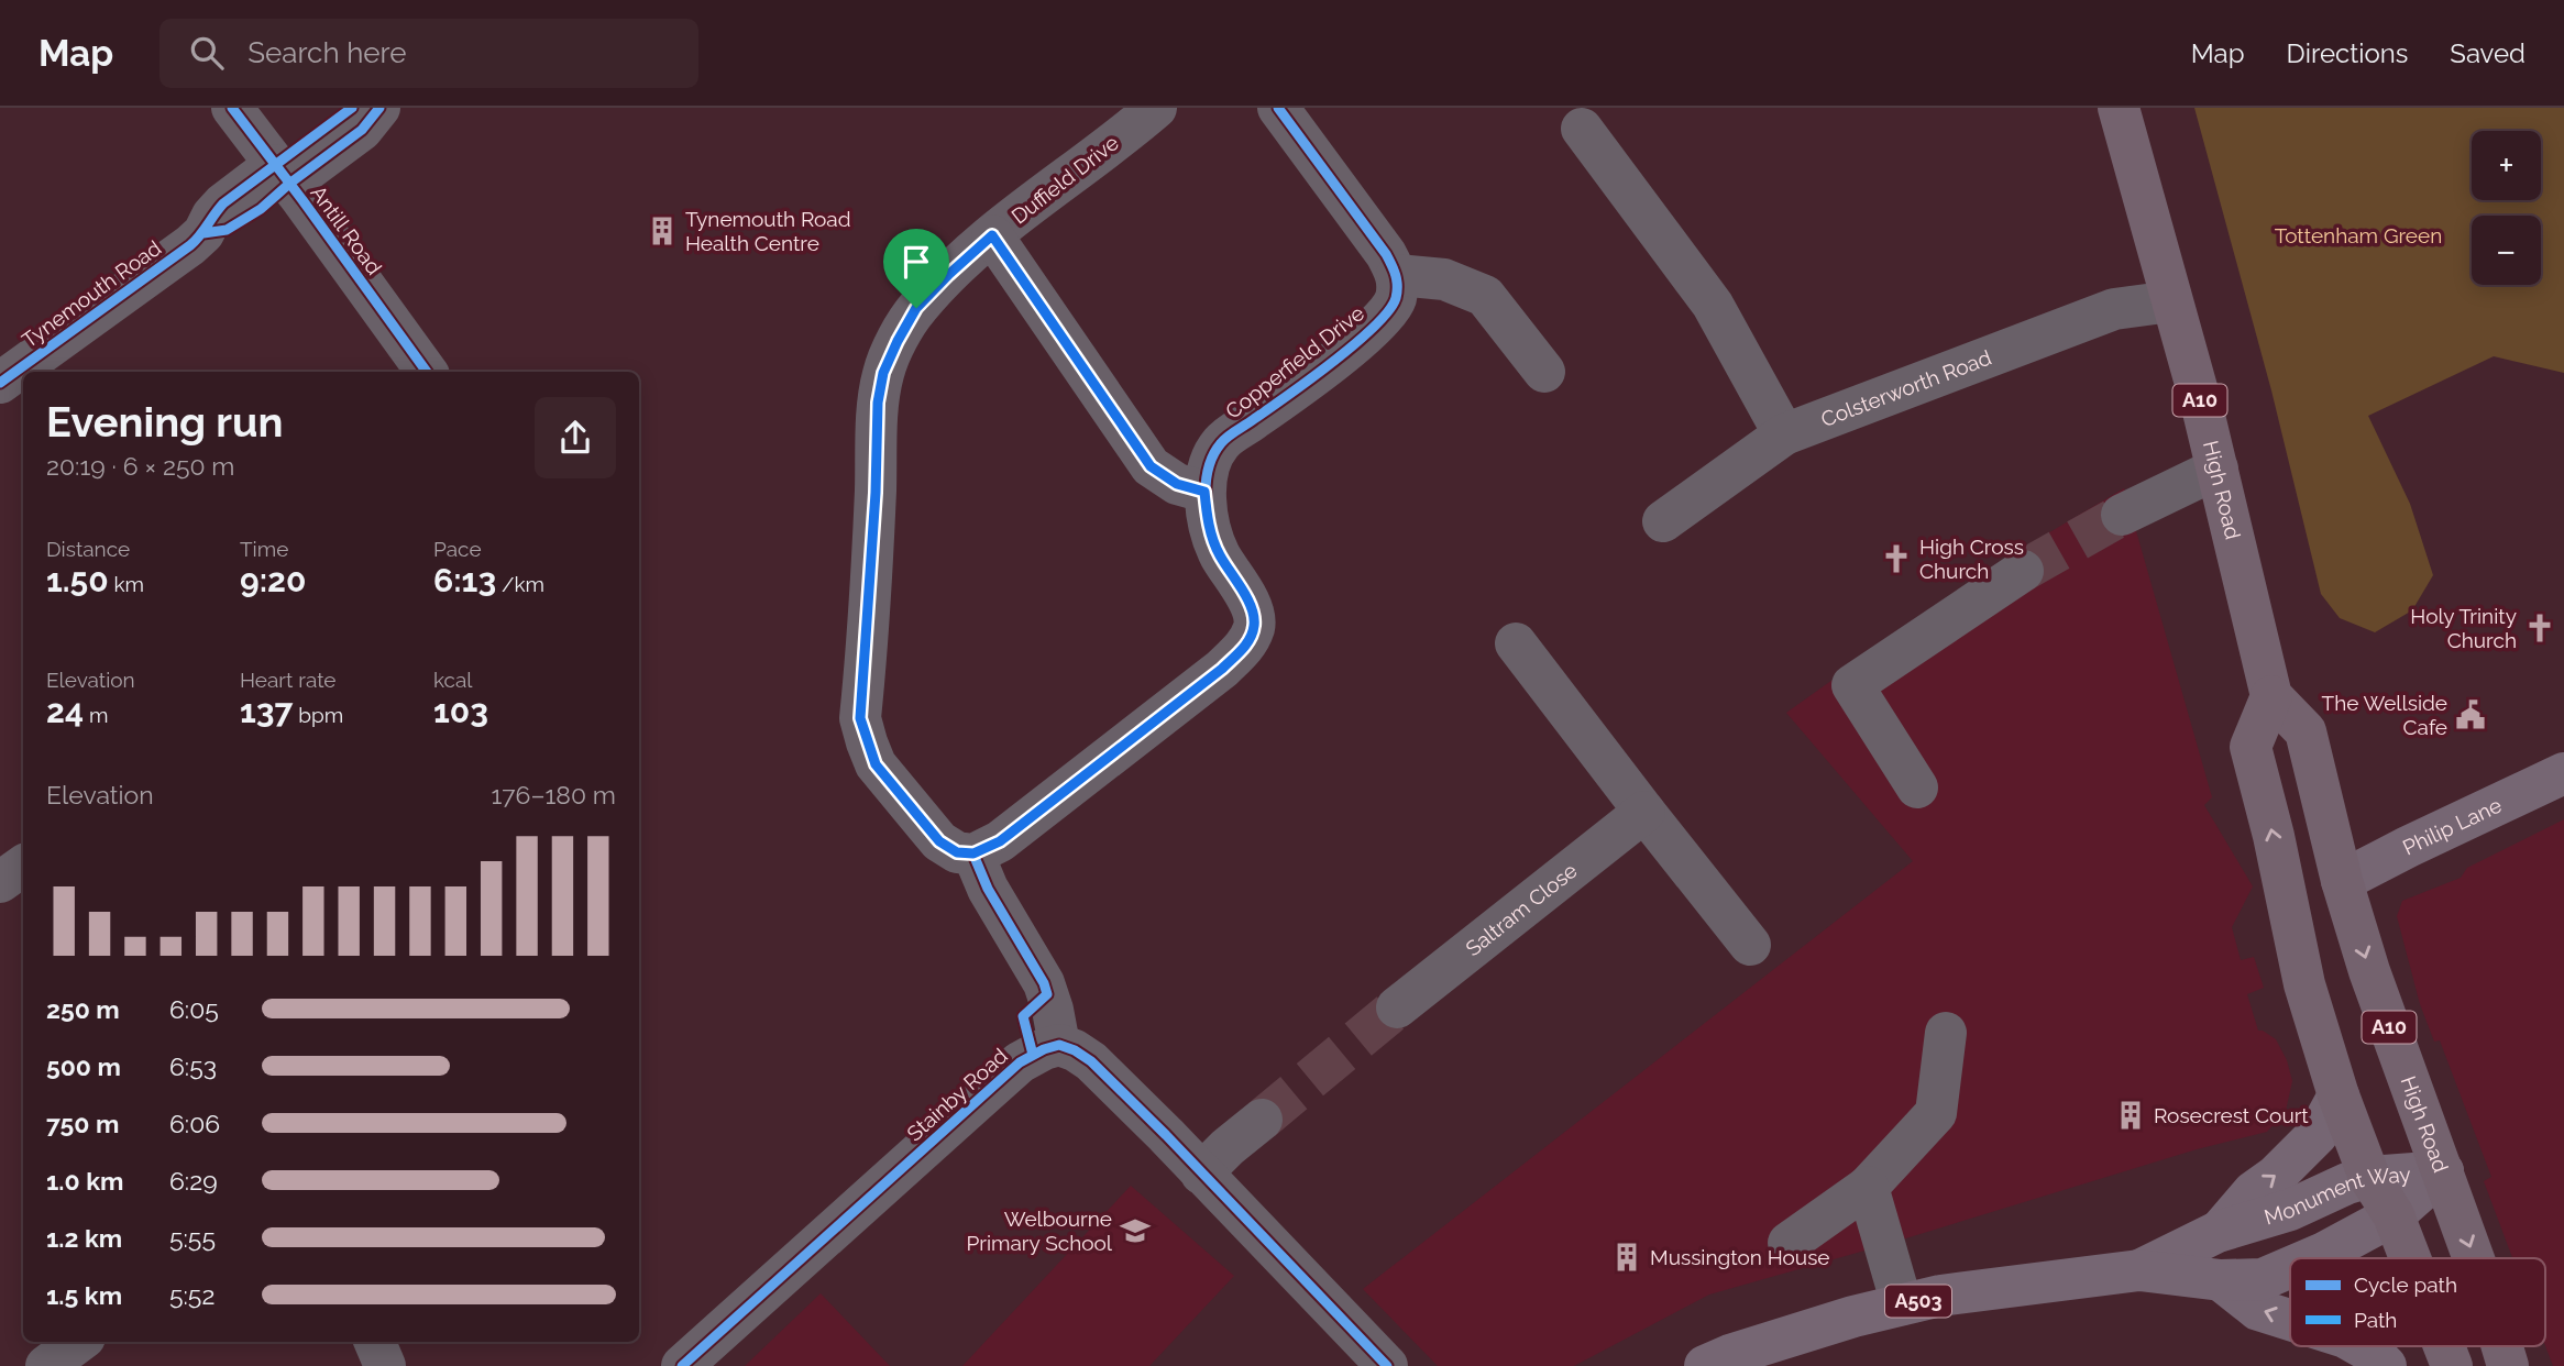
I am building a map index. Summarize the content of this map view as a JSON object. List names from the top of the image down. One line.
{"streets":{"highway":["A10","High Road"],"main road":["Philip Lane","Monument Way","A503"],"street":["Duffield Drive","Antill Road","Tynemouth Road","Copperfield Drive","Colsterworth Road","Saltram Close","Stainby Road"]},"crossings":[["Duffield Drive","Copperfield Drive"],["Antill Road","Tynemouth Road"],["Colsterworth Road","High Road"],["High Road","Philip Lane"],["High Road","Monument Way"],["Monument Way","A503"]],"parks":["Tottenham Green"],"places":{"building":["Tynemouth Road Health Centre","Rosecrest Court","Mussington House"],"church":["High Cross Church","Holy Trinity Church"],"public building":["The Wellside Cafe"],"school or university":["Welbourne Primary School"]},"legend":["Cycle path","Path"],"page":{"header":"Map","search":"Search here","nav":["Map","Directions","Saved"],"map_buttons":["+","−"],"heading":["Evening run","20:19 · 6 × 250 m"],"stats":[["Distance","1.50 km"],["Time","9:20"],["Pace","6:13 /km"],["Elevation","24 m"],["Heart rate","137 bpm"],["kcal","103"]],"chart":["Elevation","176–180 m"],"list":[{"name":"250 m","note":"6:05"},{"name":"500 m","note":"6:53"},{"name":"750 m","note":"6:06"},{"name":"1.0 km","note":"6:29"},{"name":"1.2 km","note":"5:55"},{"name":"1.5 km","note":"5:52"}]}}
